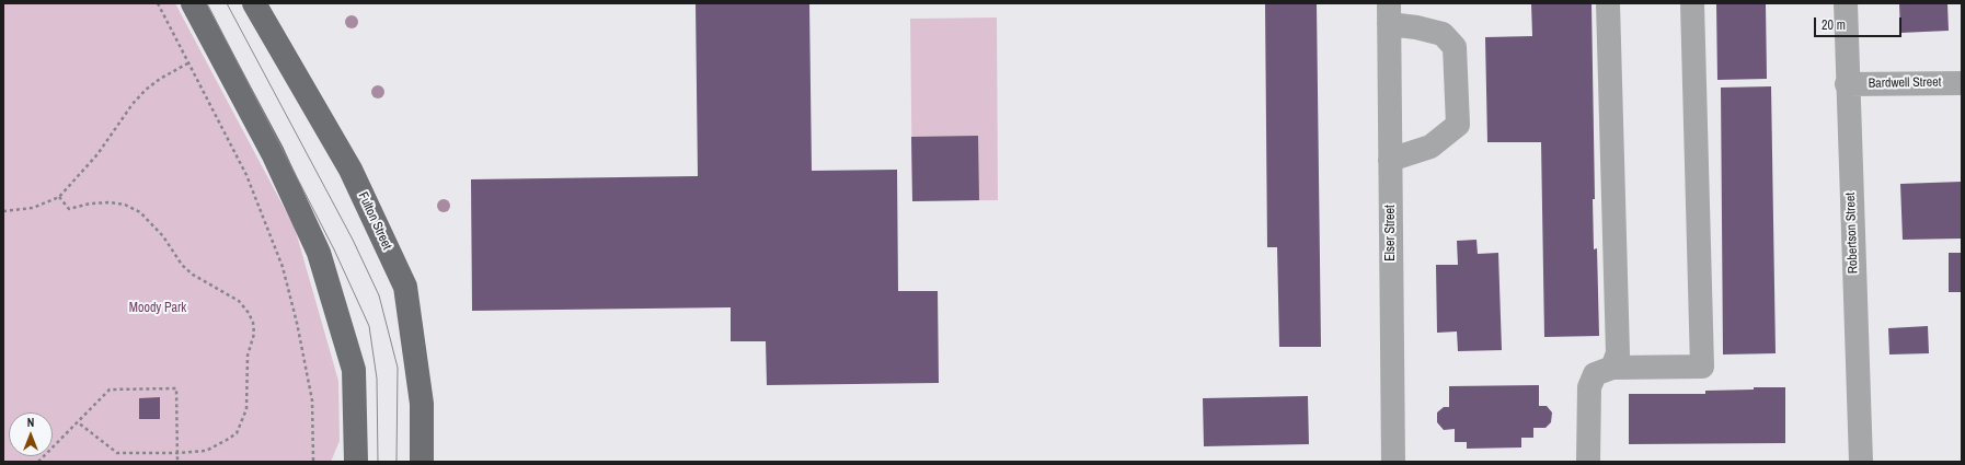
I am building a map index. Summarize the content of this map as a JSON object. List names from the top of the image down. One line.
{"streets":{"main road":["Fulton Street"],"street":["Bardwell Street","Elser Street","Robertson Street"]},"crossings":[["Bardwell Street","Robertson Street"]],"parks":["Moody Park"],"scale_bar":"20 m","north":"top"}
